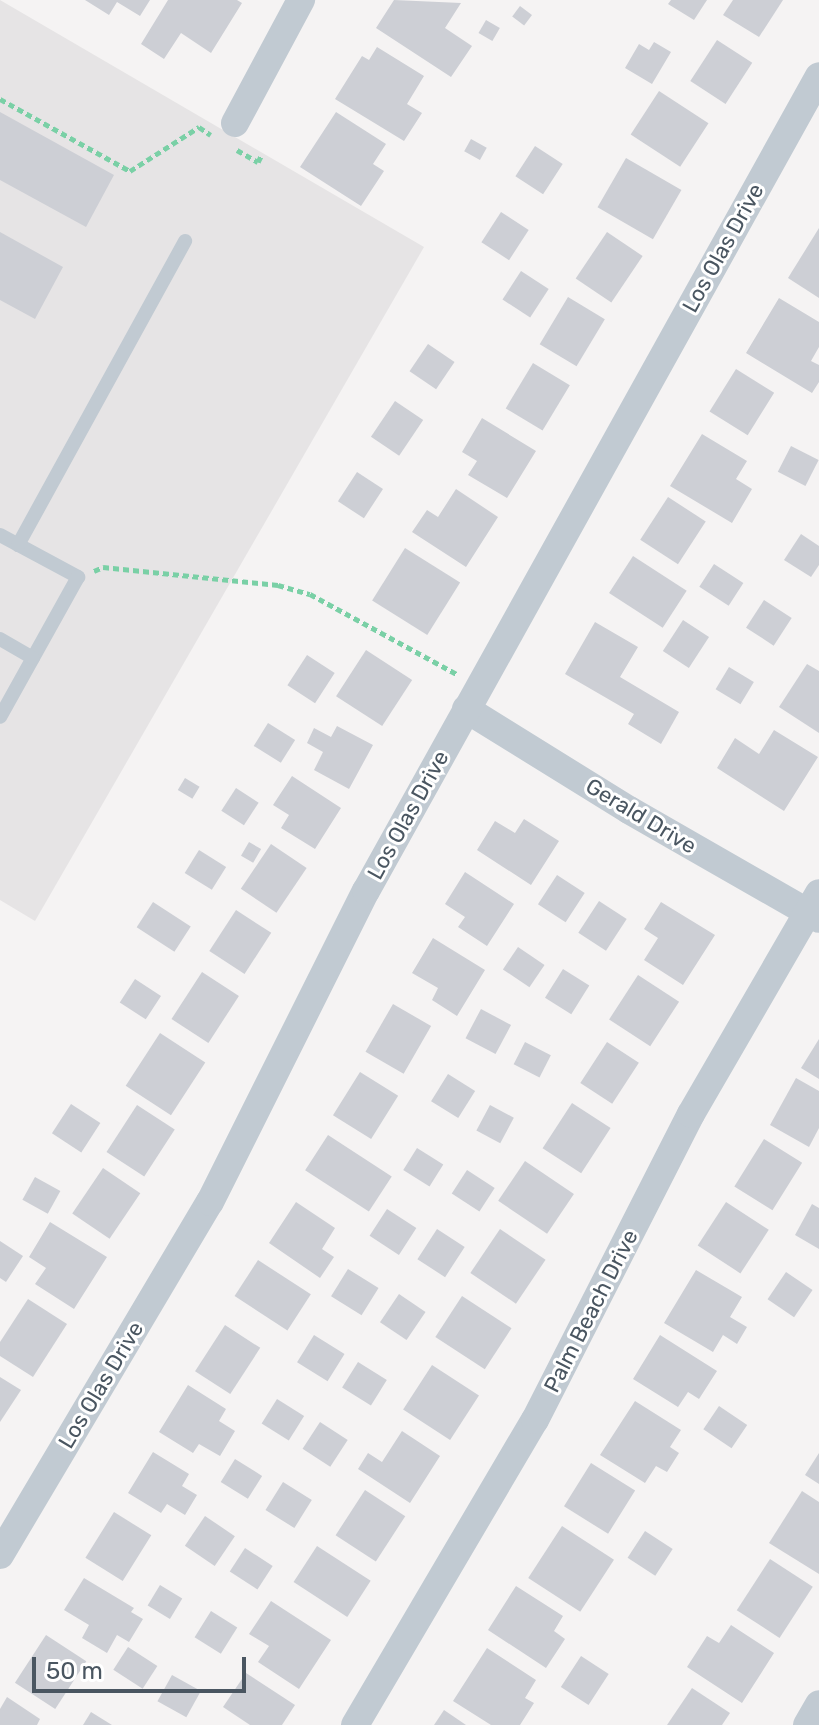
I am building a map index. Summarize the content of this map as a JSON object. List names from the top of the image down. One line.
{"streets":{"street":["Los Olas Drive","Gerald Drive","Palm Beach Drive"]},"crossings":[["Los Olas Drive","Gerald Drive"],["Gerald Drive","Palm Beach Drive"]],"scale_bar":"50 m"}
